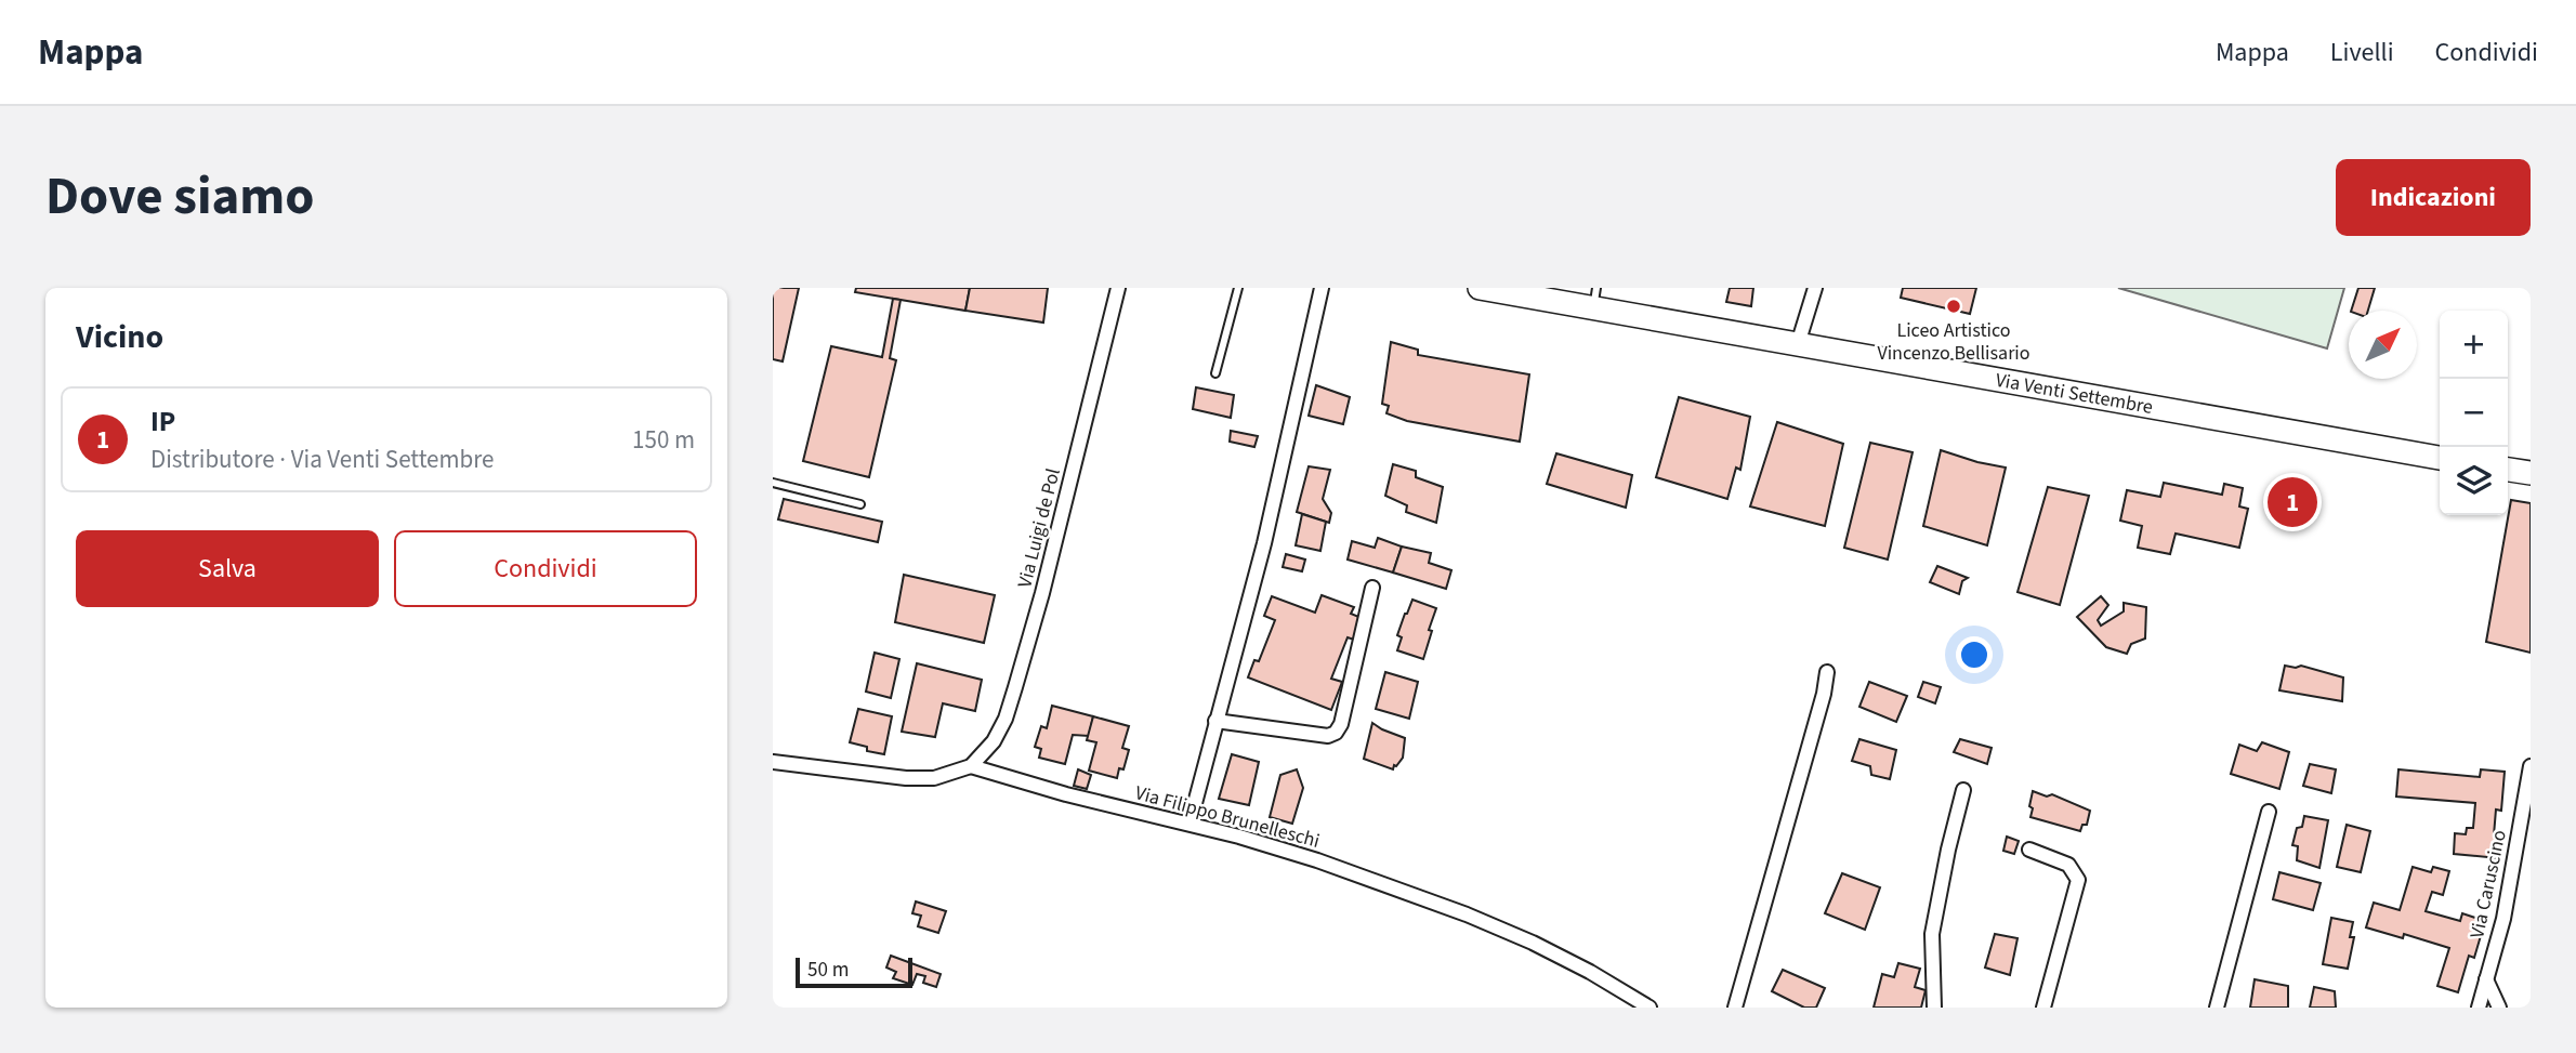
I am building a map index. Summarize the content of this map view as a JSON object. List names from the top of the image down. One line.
{"streets":{"main road":["Via Venti Settembre"],"street":["Via Luigi de Pol","Via Filippo Brunelleschi","Via Caruscino"]},"crossings":[["Via Luigi de Pol","Via Filippo Brunelleschi"]],"places":["Liceo Artistico Vincenzo Bellisario"],"scale_bar":"50 m","north":"top right","page":{"header":"Mappa","nav":["Mappa","Livelli","Condividi"],"title":"Dove siamo","buttons":["Indicazioni",["Salva","Condividi"]],"heading":"Vicino","map_buttons":["+","−"],"list":[{"mark":"1","name":"IP","note":"Distributore · Via Venti Settembre","value":"150 m"}],"pins":"1","scale":"50 m"}}
